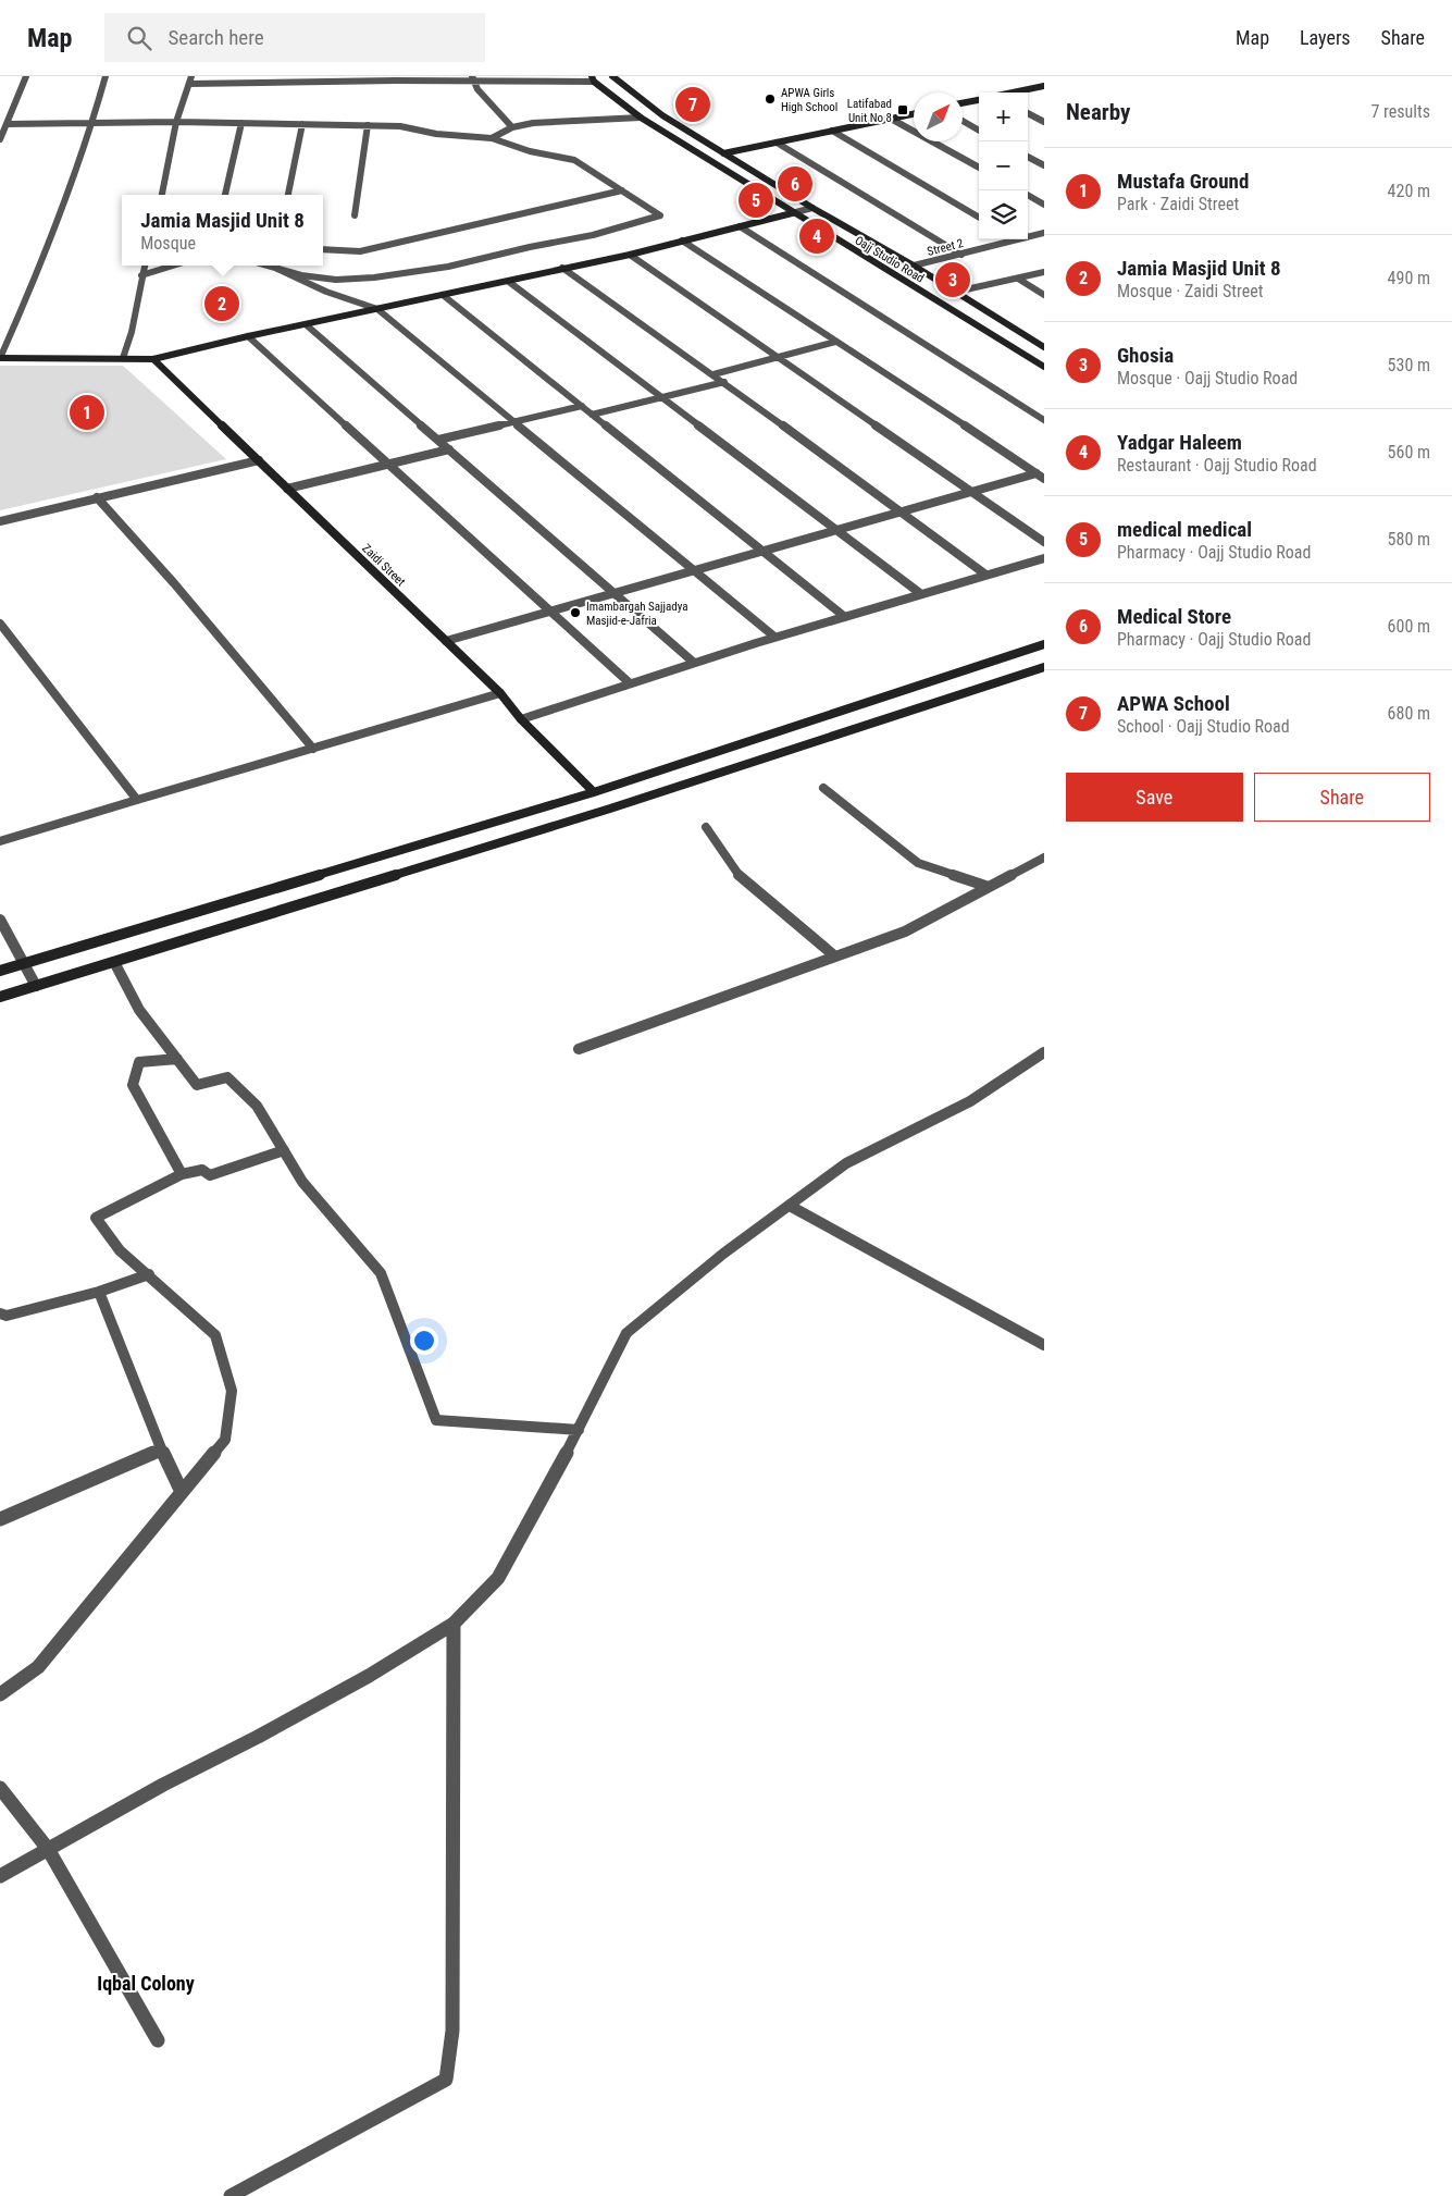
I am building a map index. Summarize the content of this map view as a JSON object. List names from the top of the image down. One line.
{"streets":{"street":["Street 2","Oajj Studio Road","Zaidi Street"]},"crossings":[["Street 2","Oajj Studio Road"]],"districts":["Iqbal Colony"],"places":{"other":["APWA Girls High School","Imambargah Sajjadya Masjid-e-Jafria"],"transit":["Latifabad Unit No 8"]},"north":"top right","page":{"header":"Map","search":"Search here","nav":["Map","Layers","Share"],"heading":["Nearby","7 results"],"pins":["7","6","5","4","3","2","1"],"map_buttons":["+","−"],"list":[{"mark":"1","name":"Mustafa Ground","note":"Park · Zaidi Street","value":"420 m"},{"mark":"2","name":"Jamia Masjid Unit 8","note":"Mosque · Zaidi Street","value":"490 m"},{"mark":"3","name":"Ghosia","note":"Mosque · Oajj Studio Road","value":"530 m"},{"mark":"4","name":"Yadgar Haleem","note":"Restaurant · Oajj Studio Road","value":"560 m"},{"mark":"5","name":"medical medical","note":"Pharmacy · Oajj Studio Road","value":"580 m"},{"mark":"6","name":"Medical Store","note":"Pharmacy · Oajj Studio Road","value":"600 m"},{"mark":"7","name":"APWA School","note":"School · Oajj Studio Road","value":"680 m"}],"popup":["Jamia Masjid Unit 8","Mosque"],"buttons":["Save","Share"]}}
